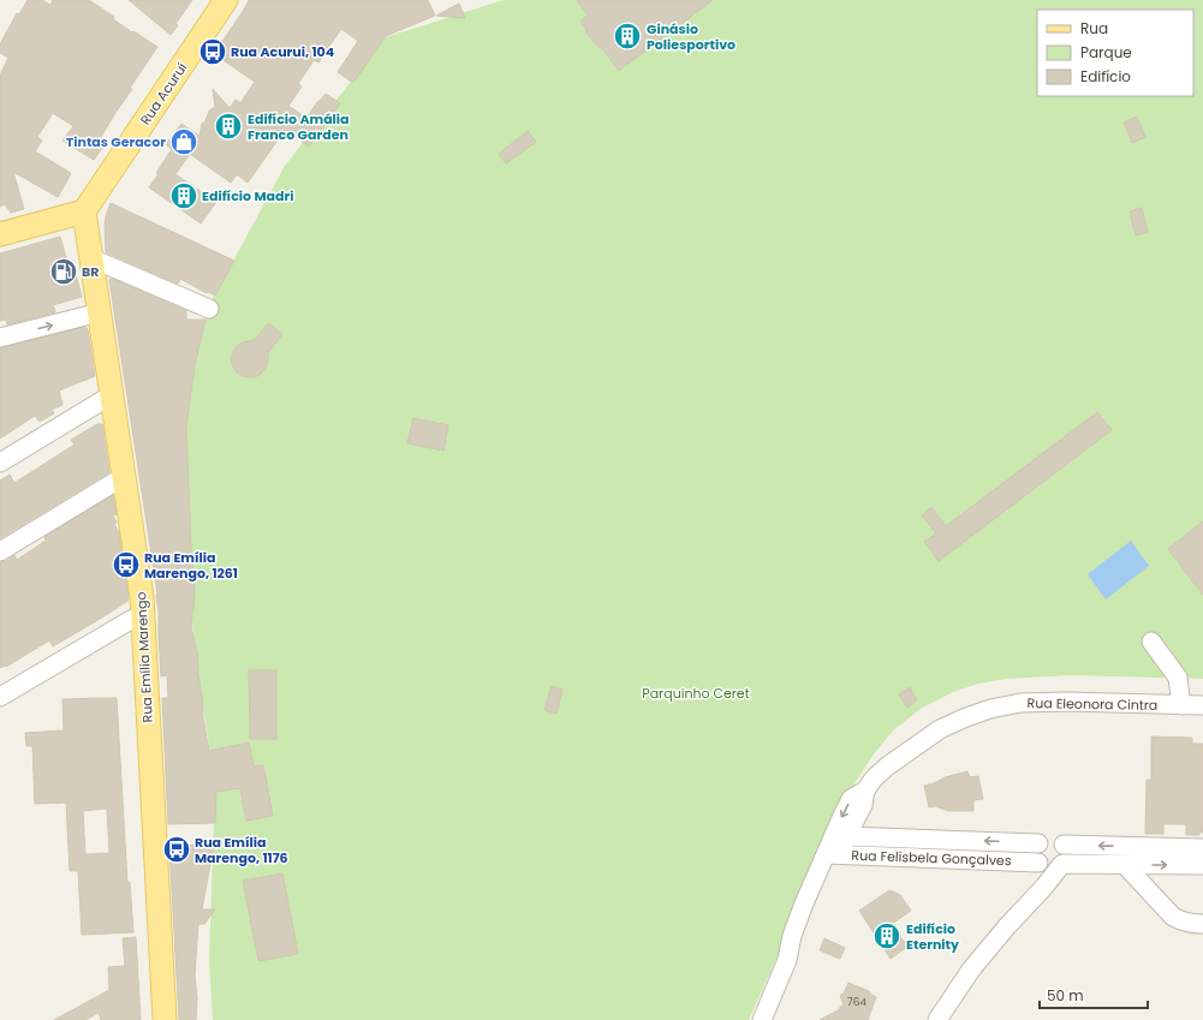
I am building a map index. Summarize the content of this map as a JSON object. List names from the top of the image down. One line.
{"streets":{"main road":["Rua Acuruí","Rua Emília Marengo"],"street":["Rua Eleonora Cintra","Rua Felisbela Gonçalves"]},"crossings":[["Rua Acuruí","Rua Emília Marengo"],["Rua Eleonora Cintra","Rua Felisbela Gonçalves"]],"parks":["Parquinho Ceret"],"places":{"building":["Ginásio Poliesportivo","Edifício Amália Franco Garden","Edifício Madri","Edifício Eternity"],"bus stop":["Rua Acurui, 104","Rua Emília Marengo, 1261","Rua Emília Marengo, 1176"],"shop":["Tintas Geracor"],"fuel station":["BR"]},"house_numbers":["764"],"legend":["Rua","Parque","Edifício"],"scale_bar":"50 m"}
